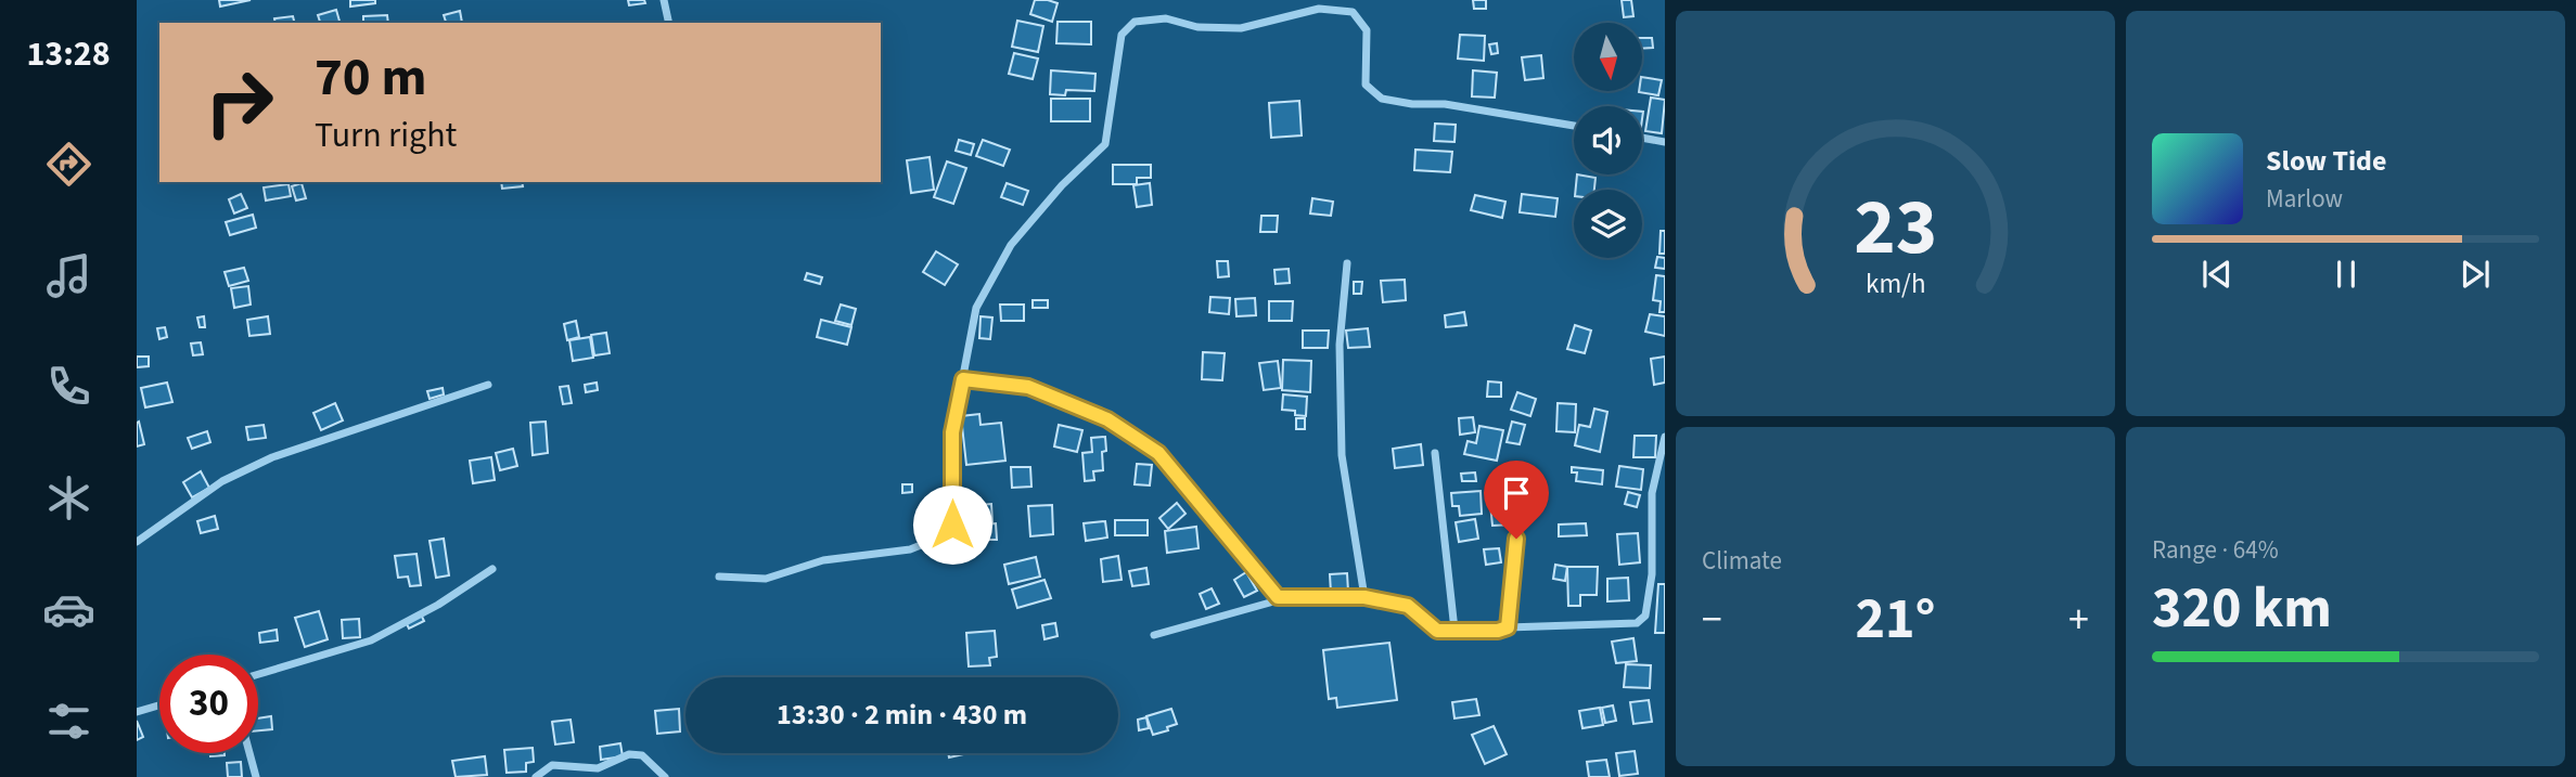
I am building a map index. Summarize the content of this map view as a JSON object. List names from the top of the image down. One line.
{"north":"bottom","page":{"tabs":"13:28","turn":["70 m","Turn right"],"song":["Slow Tide","Marlow"],"tile":["Climate",["Range · 64%","320 km"]],"heat":["−","21°","+"],"limit":"30","trip":"13:30 · 2 min · 430 m","gauge":["23","km/h"]}}
